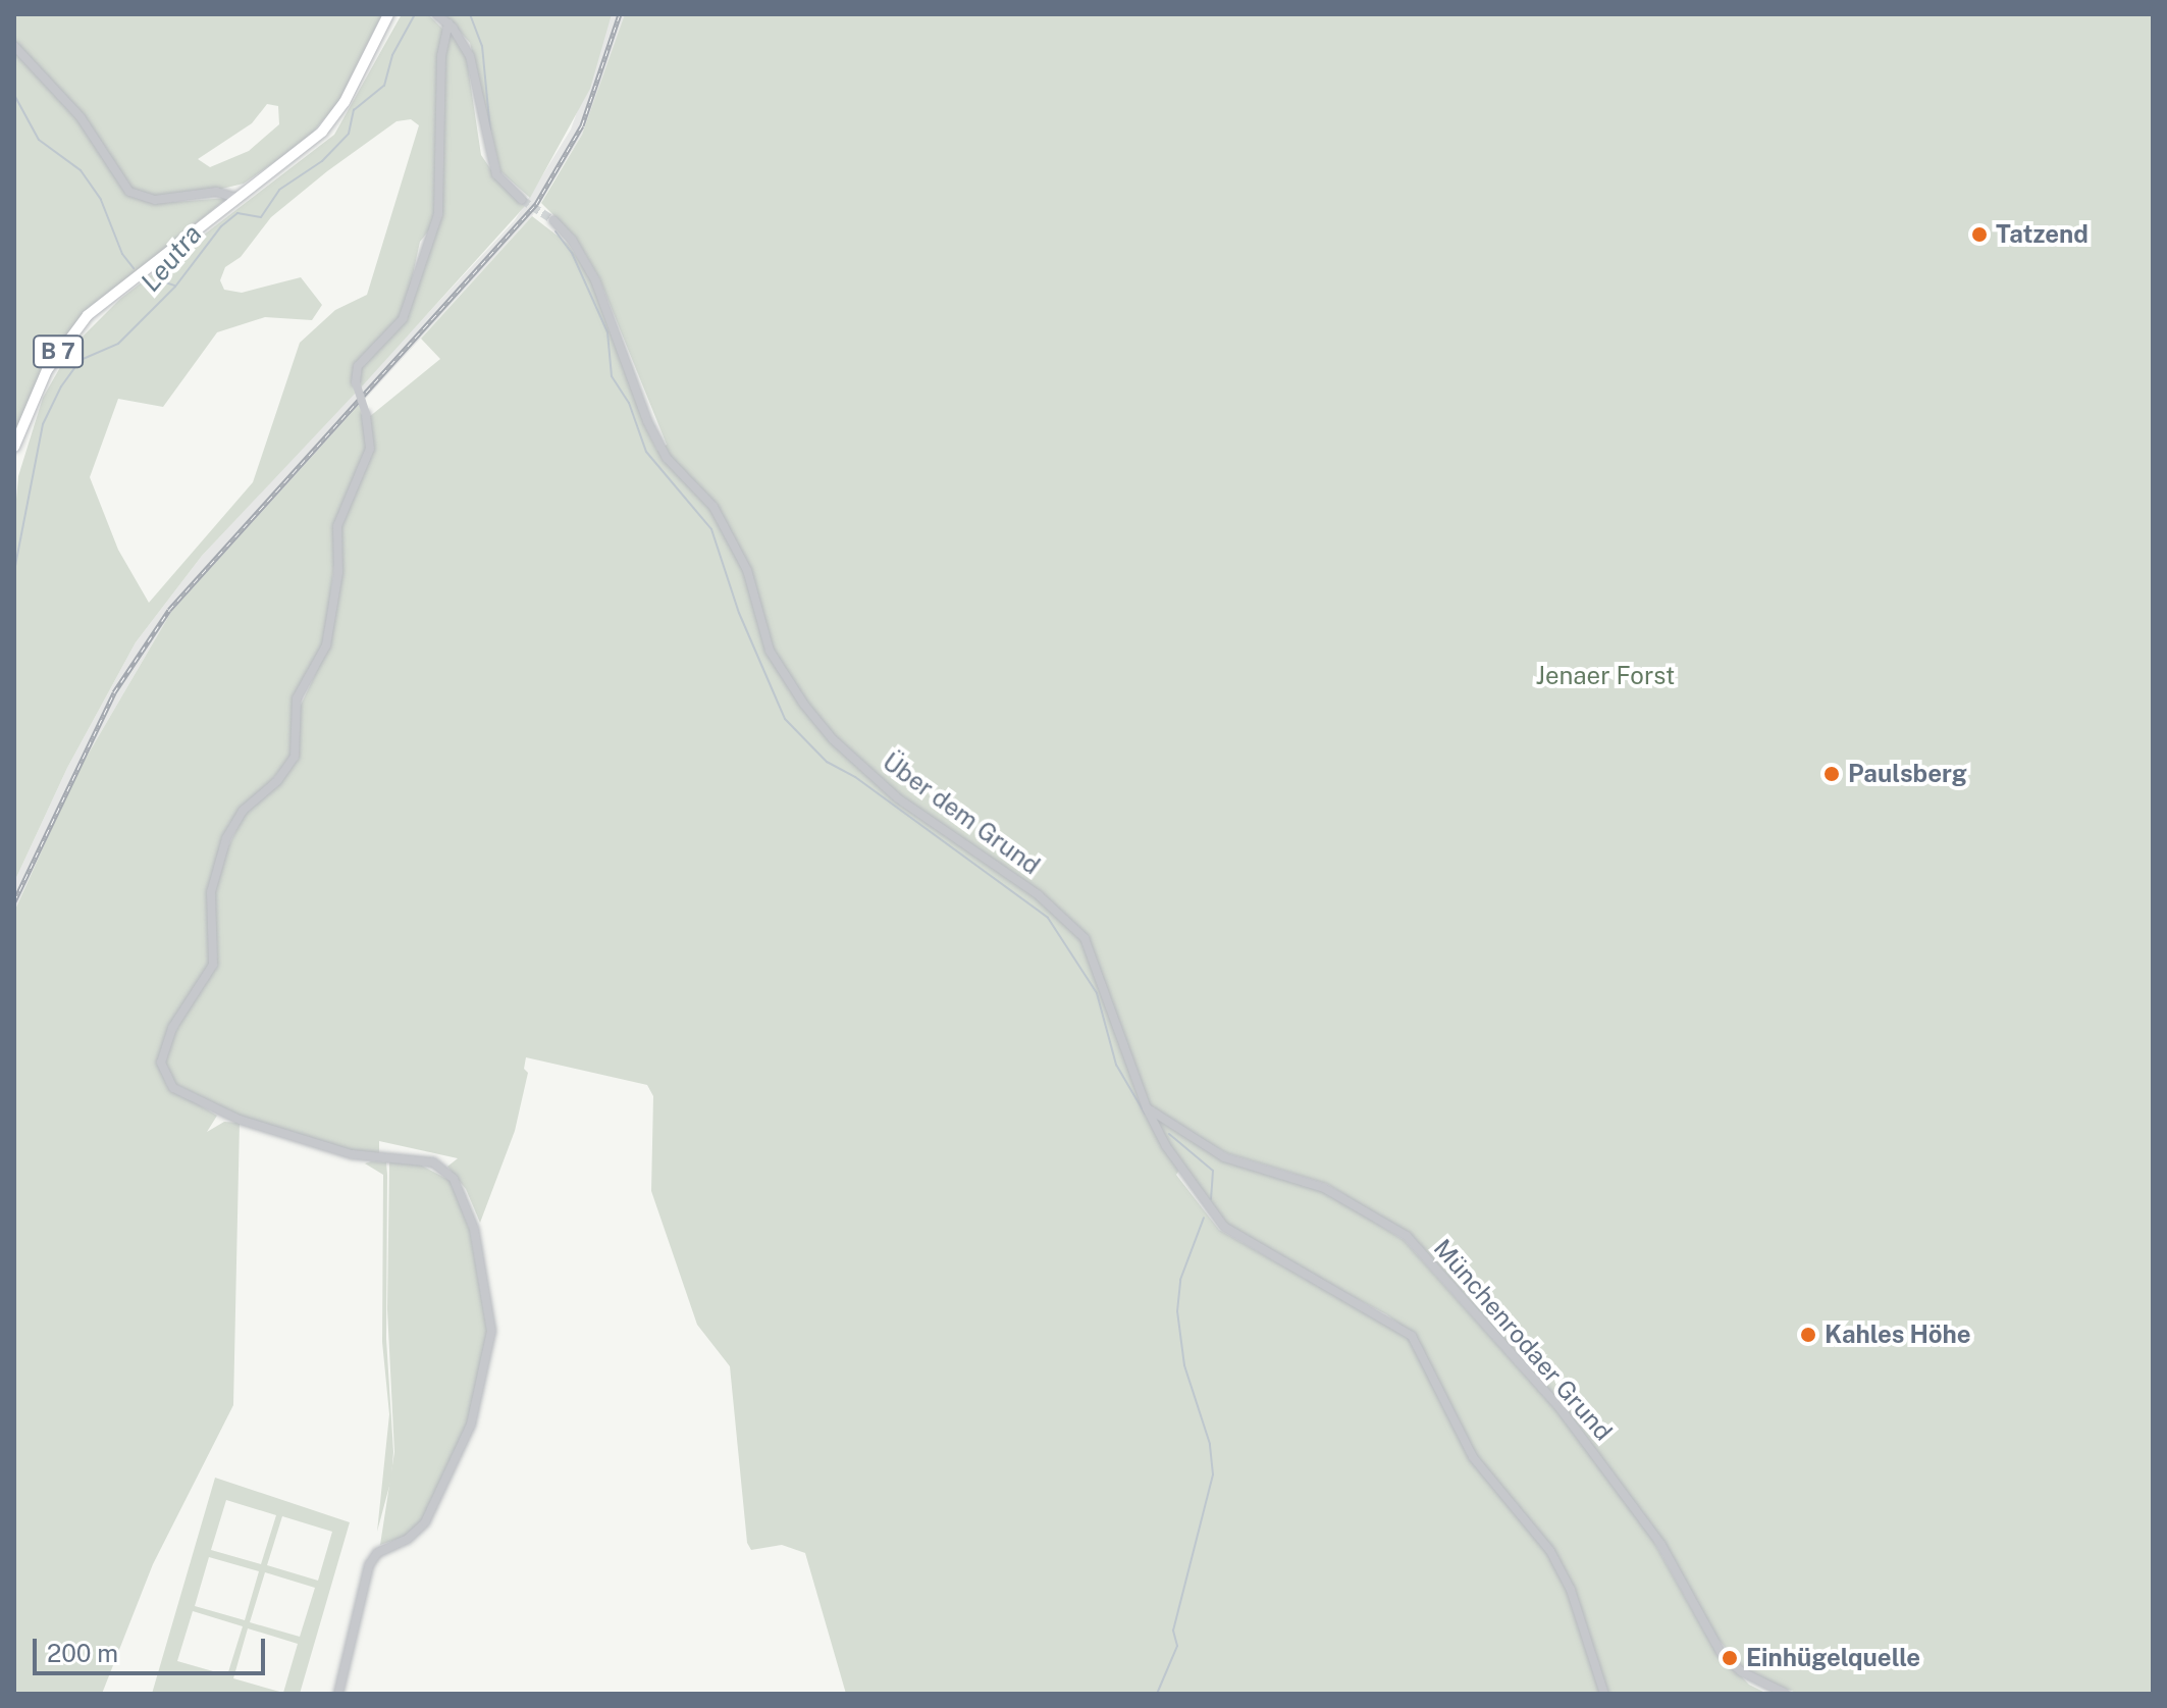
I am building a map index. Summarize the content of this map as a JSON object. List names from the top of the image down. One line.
{"streets":{"main road":["B 7"],"street":["Über dem Grund","Münchenrodaer Grund"]},"crossings":[["Über dem Grund","Münchenrodaer Grund"]],"water":["Leutra"],"parks":["Jenaer Forst"],"places":["Tatzend","Paulsberg","Kahles Höhe","Einhügelquelle"],"scale_bar":"200 m"}
